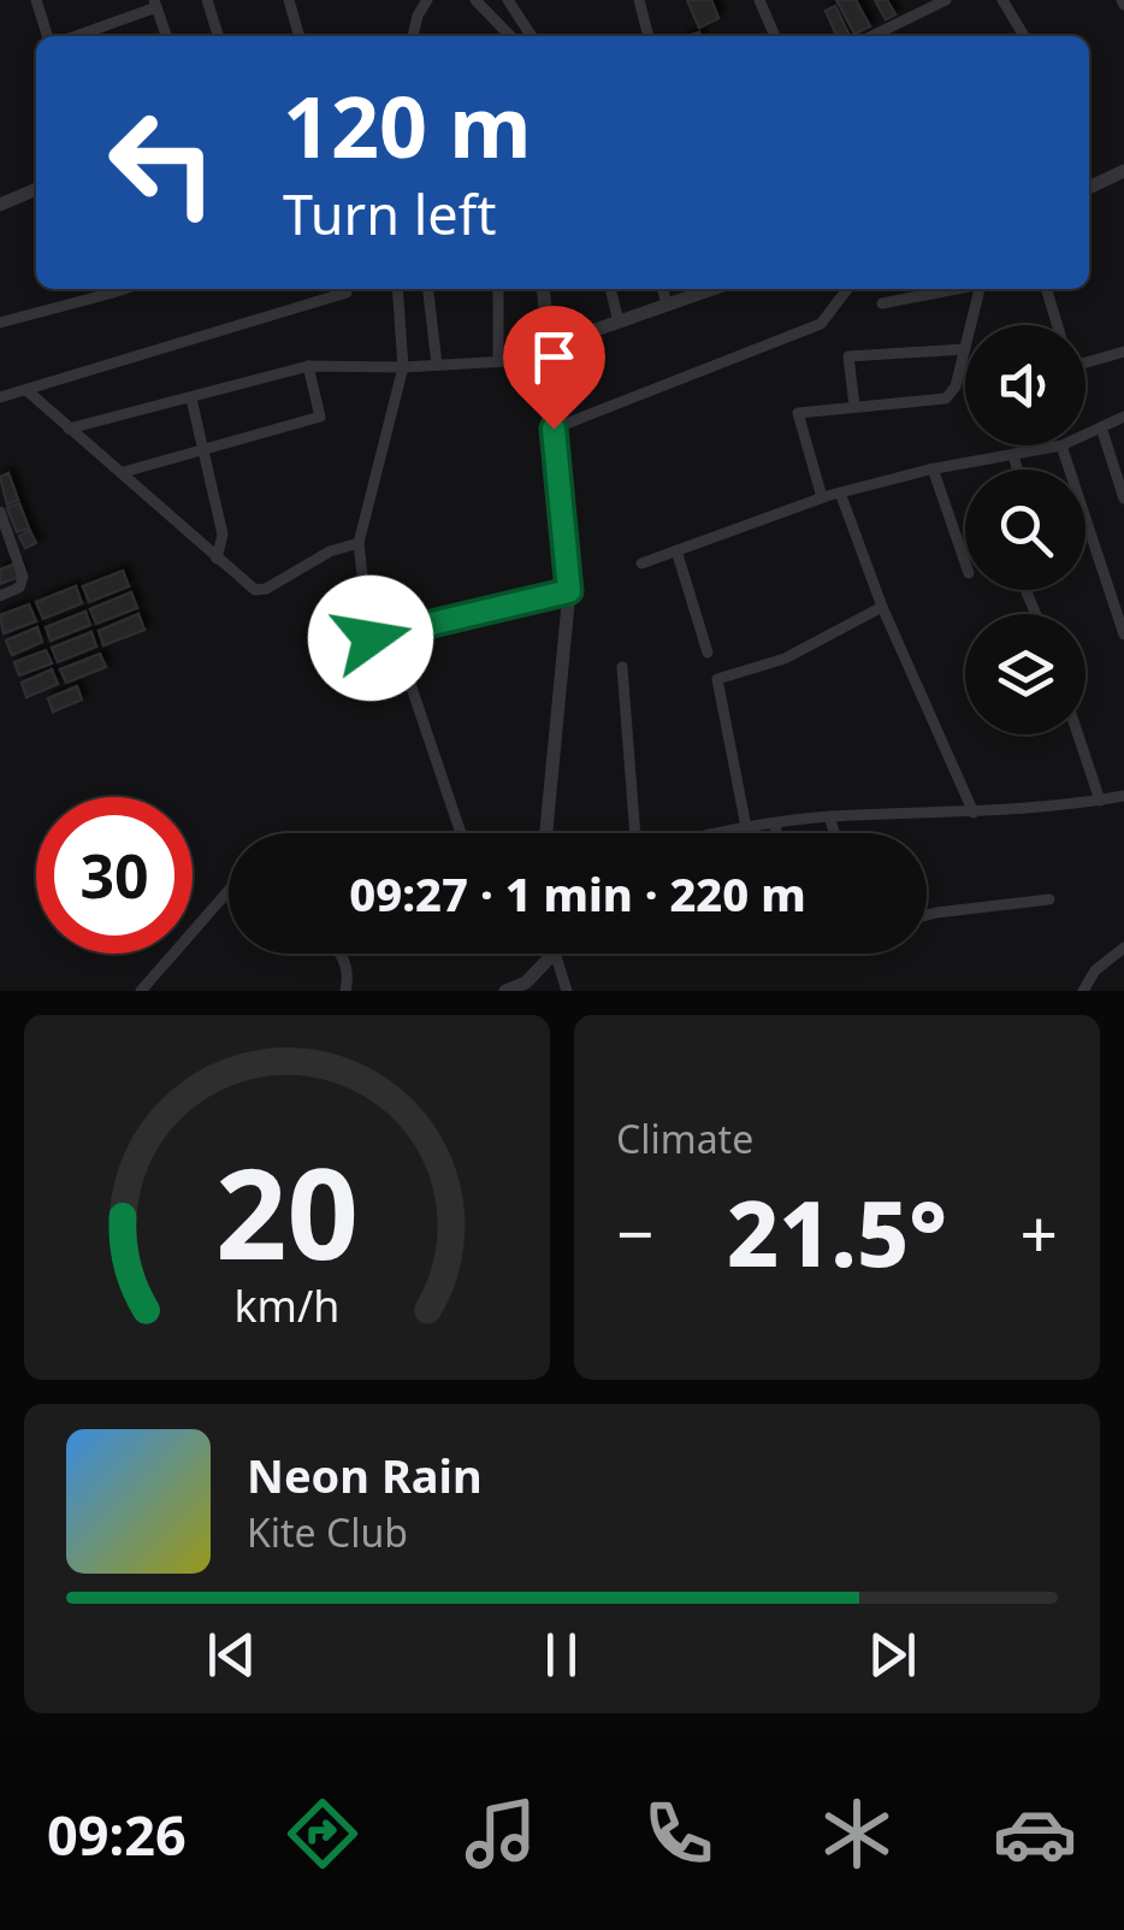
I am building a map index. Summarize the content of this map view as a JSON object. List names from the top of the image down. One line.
{"page":{"turn":["120 m","Turn left"],"limit":"30","trip":"09:27 · 1 min · 220 m","tile":"Climate","heat":["−","21.5°","+"],"song":["Neon Rain","Kite Club"],"tabs":"09:26","gauge":["20","km/h"]}}
